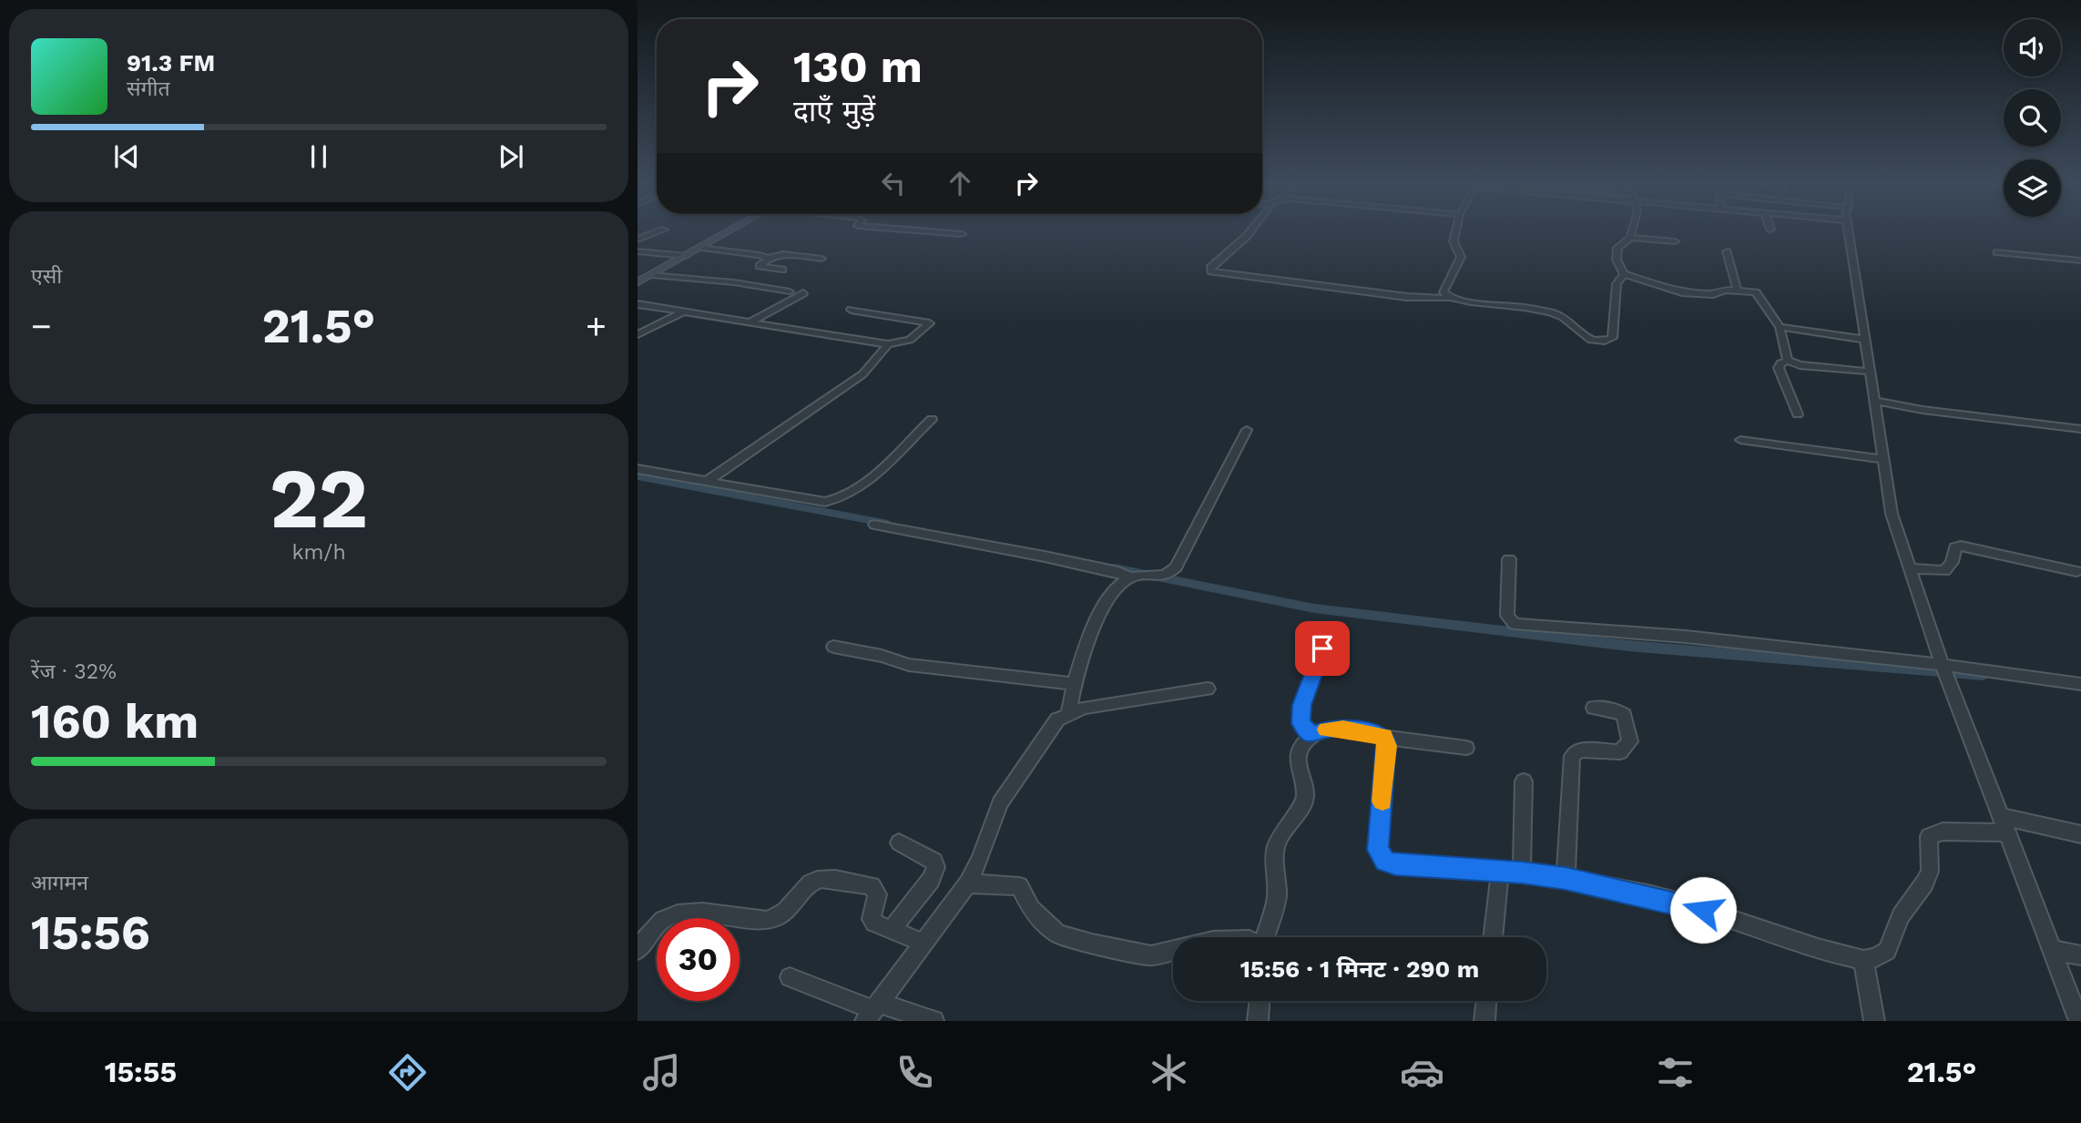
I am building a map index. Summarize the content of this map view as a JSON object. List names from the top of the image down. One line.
{"page":{"turn":["130 m","दाएँ मुड़ें"],"song":["91.3 FM","संगीत"],"tile":["एसी",["22","km/h"],["रेंज · 32%","160 km"],["आगमन","15:56"]],"heat":["−","21.5°","+"],"limit":"30","trip":"15:56 · 1 मिनट · 290 m","tabs":["15:55","21.5°"]}}
